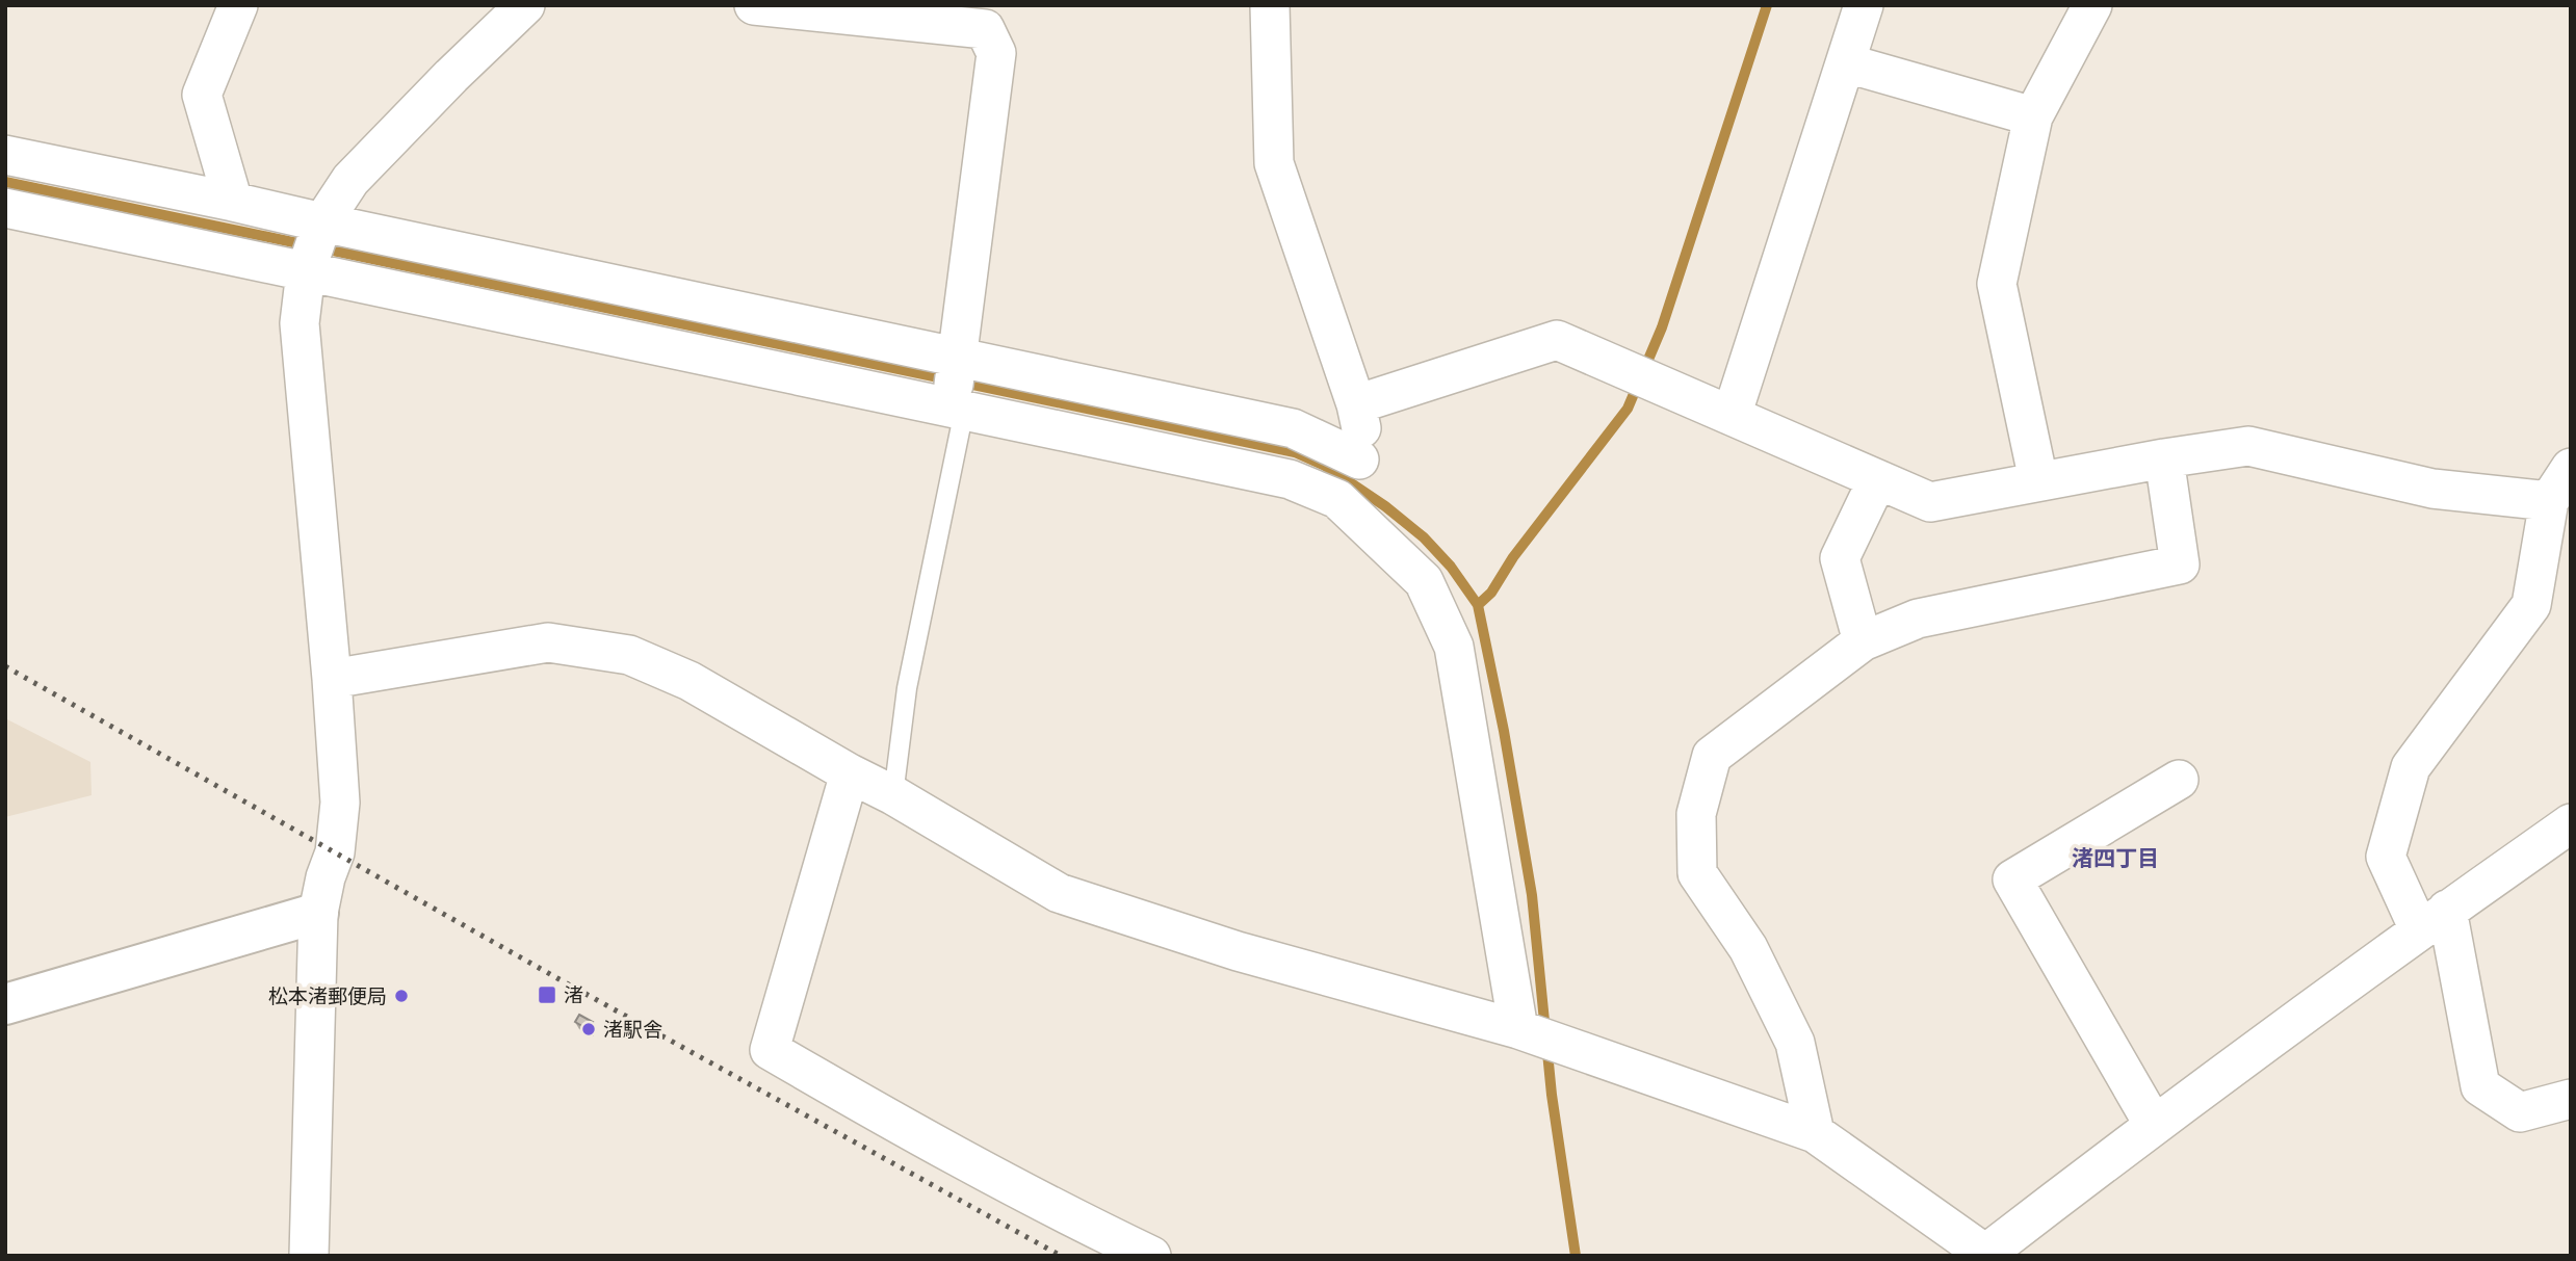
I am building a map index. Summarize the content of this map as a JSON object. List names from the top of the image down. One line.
{"districts":["渚四丁目"],"places":{"transit":["渚"],"other":["松本渚郵便局","渚駅舎"]}}
